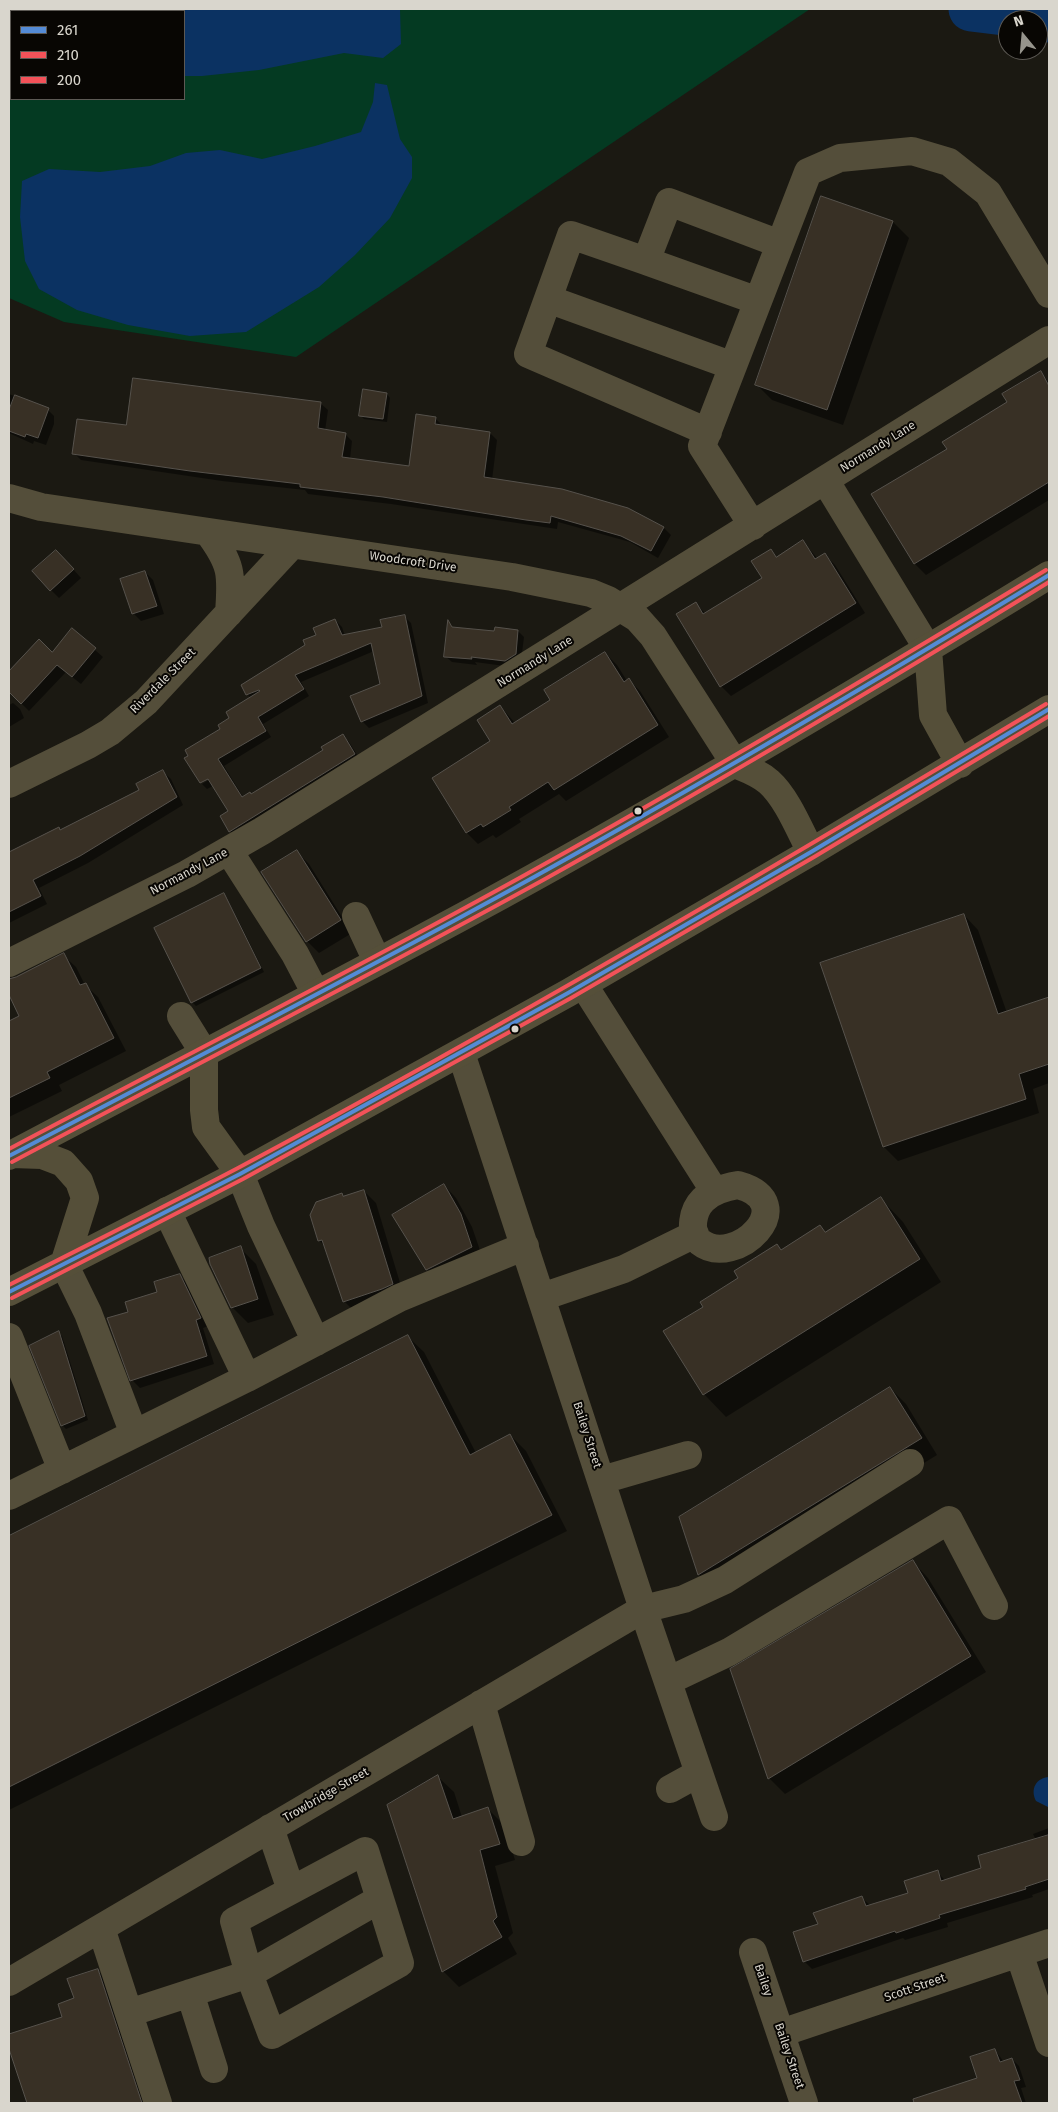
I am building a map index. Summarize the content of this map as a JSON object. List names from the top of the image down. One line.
{"streets":{"street":["Normandy Lane","Woodcroft Drive","Riverdale Street","Bailey Street","Trowbridge Street","Bailey","Scott Street"]},"crossings":[["Normandy Lane","Woodcroft Drive"],["Woodcroft Drive","Riverdale Street"],["Bailey Street","Trowbridge Street"],["Bailey Street","Bailey"],["Bailey Street","Scott Street"],["Bailey","Scott Street"]],"lines":["transit line 200","transit line 261","transit line 210"],"legend":["261","210","200"],"north":"top"}
